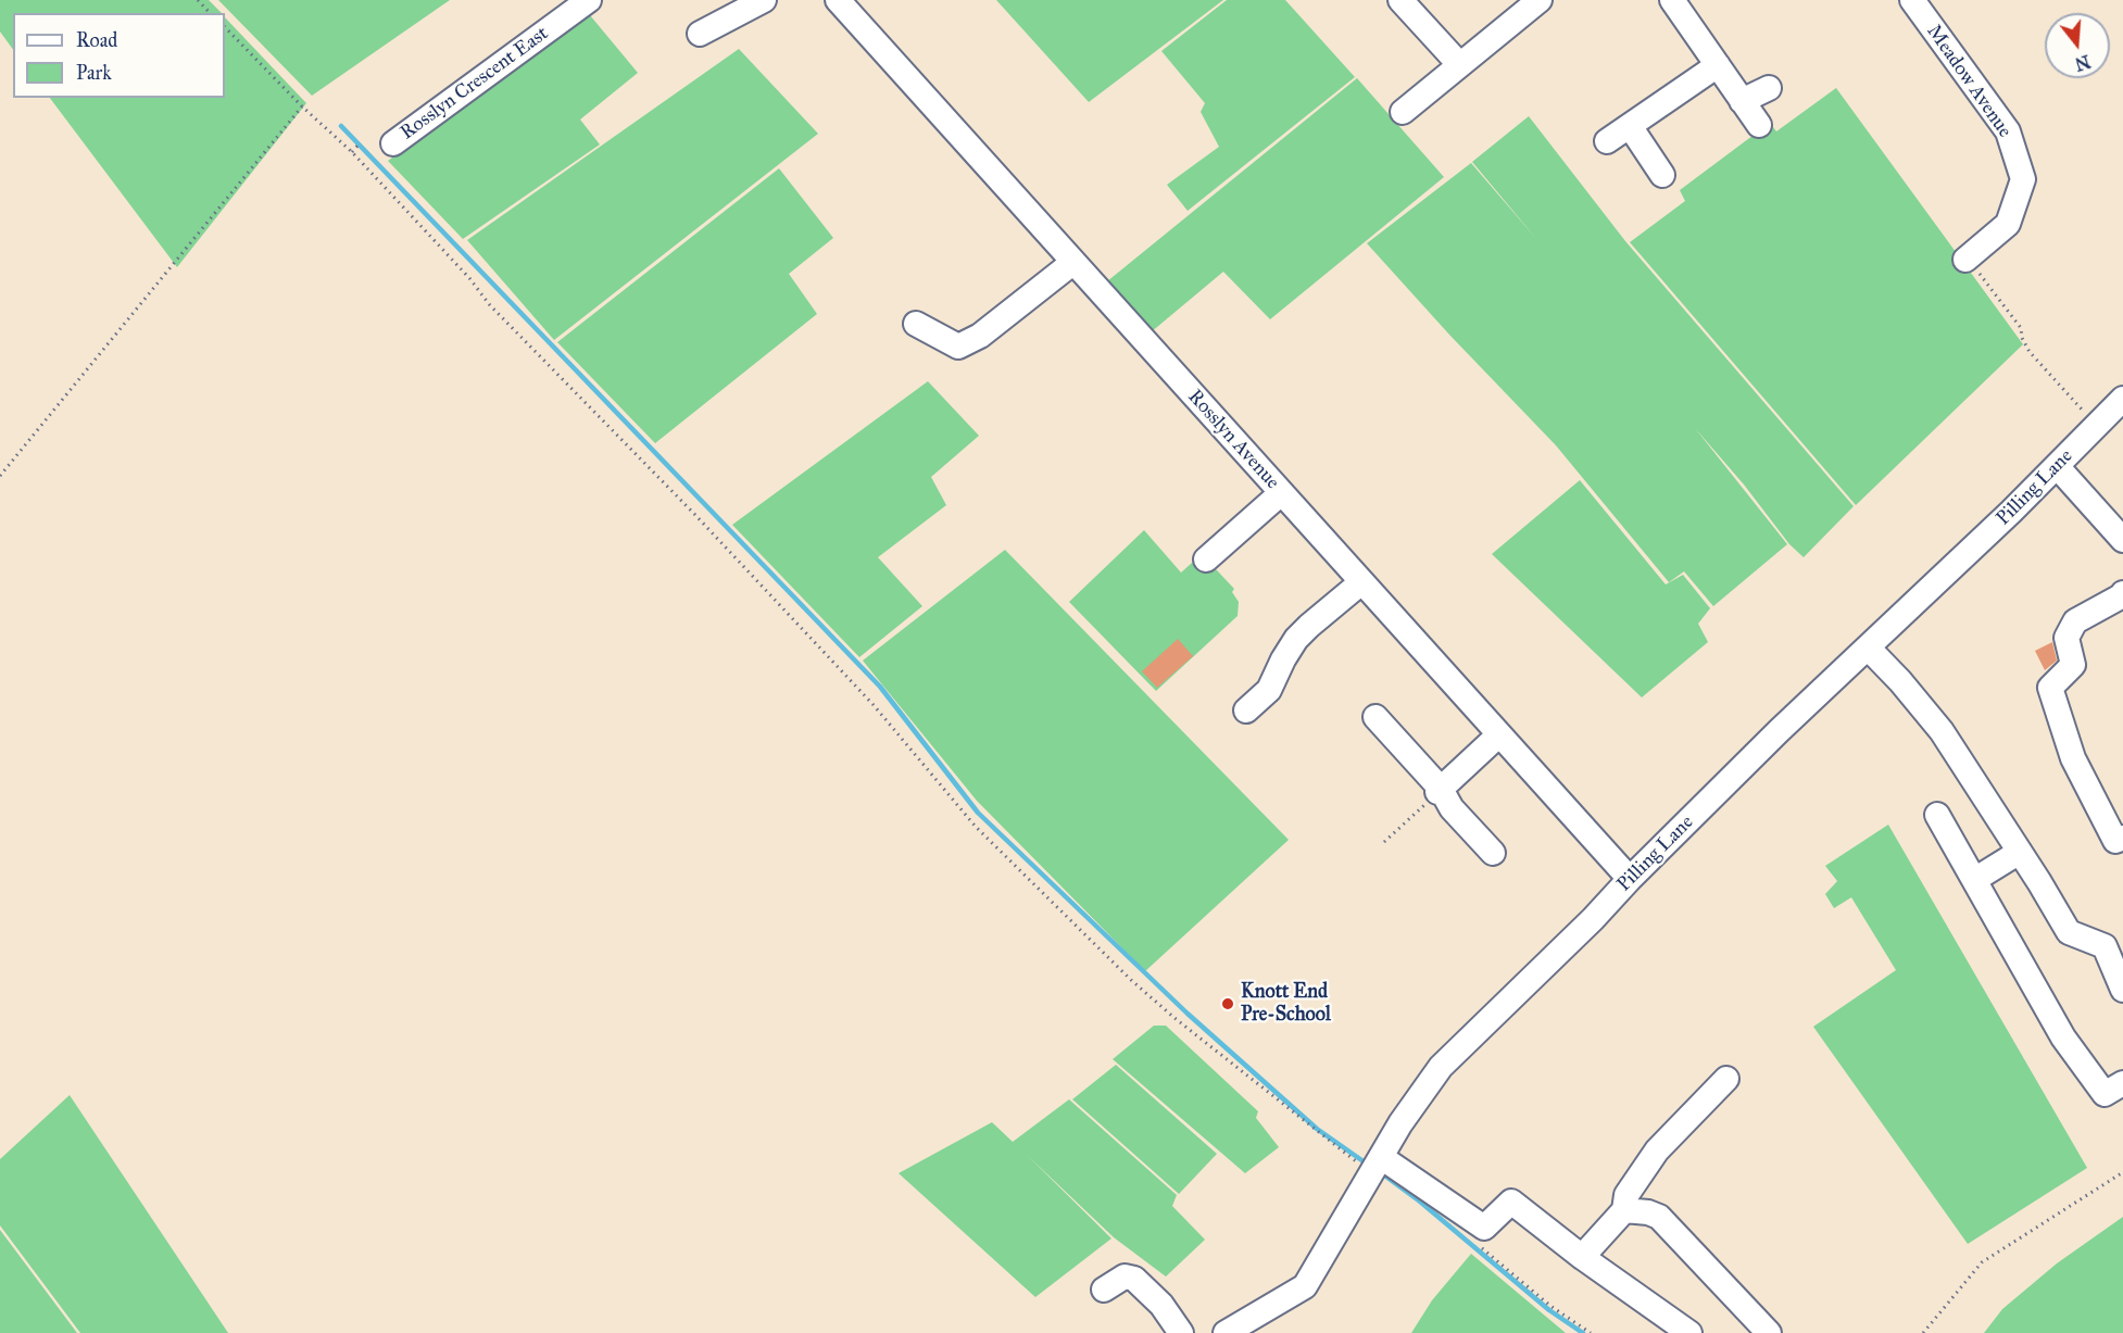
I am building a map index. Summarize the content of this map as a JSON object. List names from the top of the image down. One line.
{"streets":{"street":["Meadow Avenue","Rosslyn Crescent East","Rosslyn Avenue","Pilling Lane"]},"crossings":[["Rosslyn Avenue","Pilling Lane"]],"places":["Knott End Pre-School"],"legend":["Road","Park"],"north":"bottom"}
